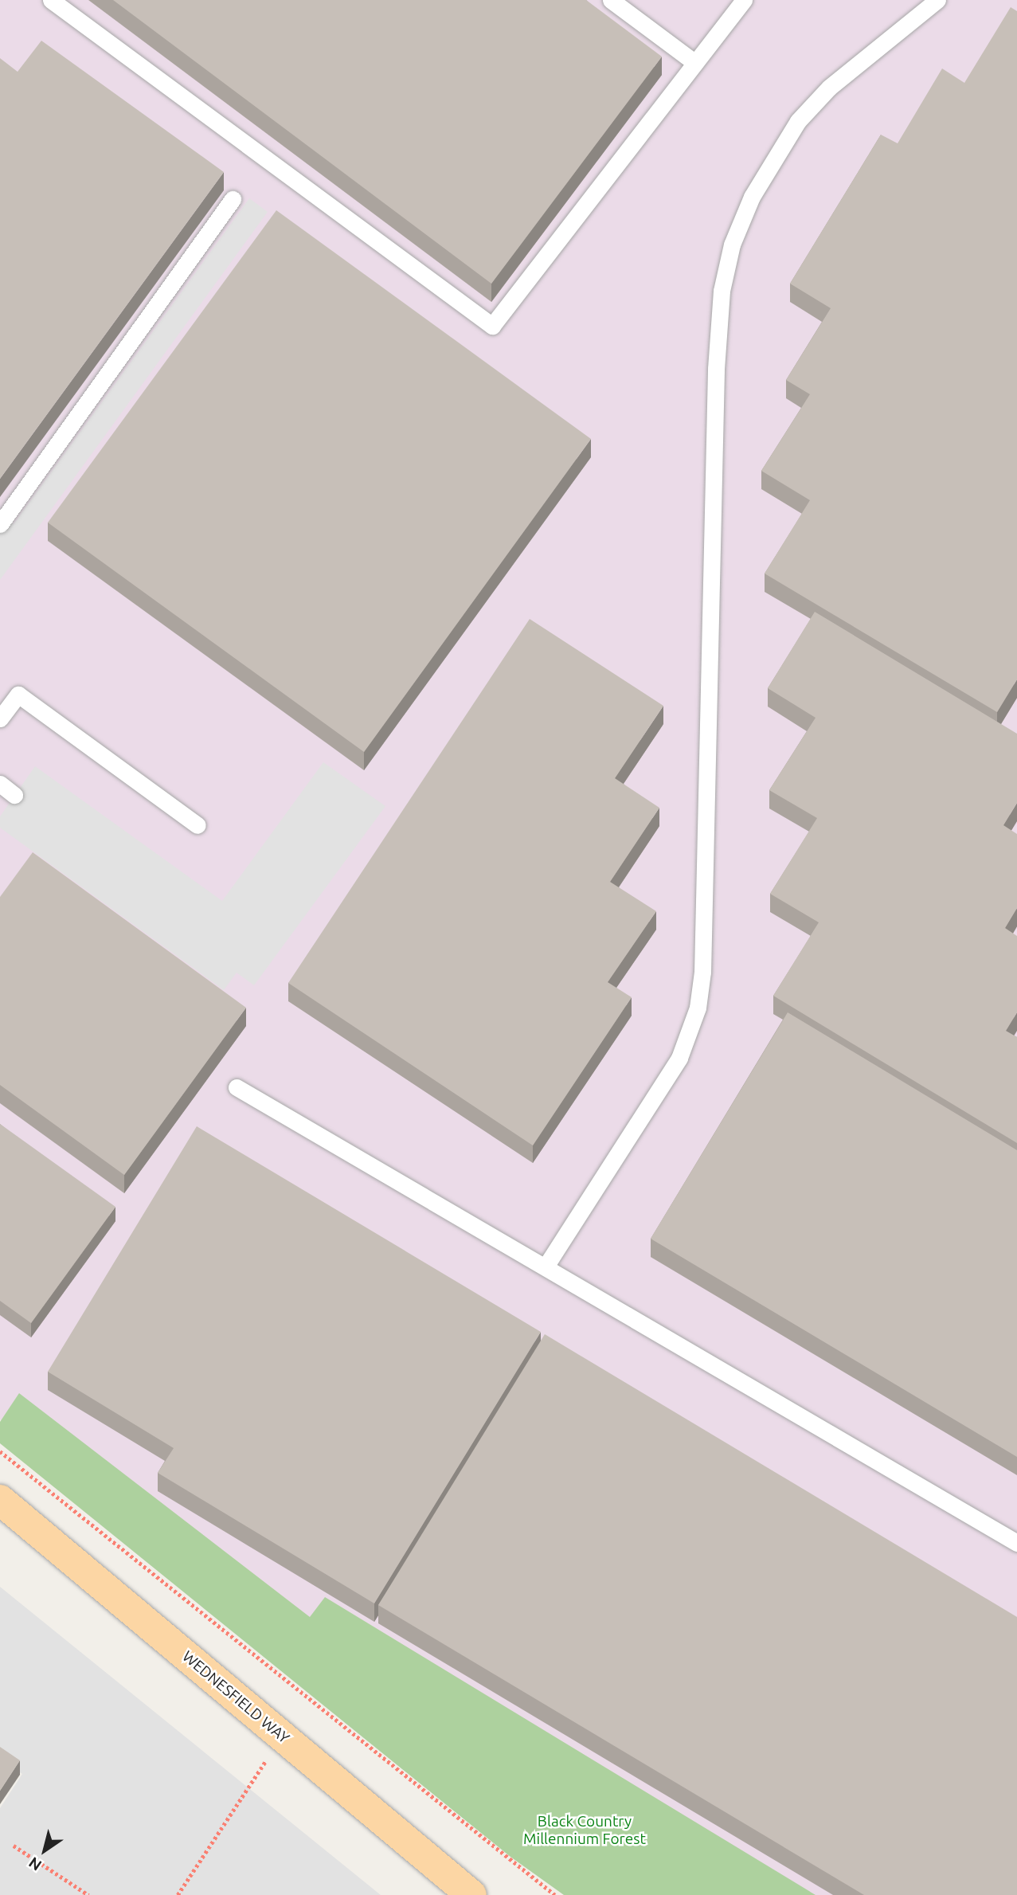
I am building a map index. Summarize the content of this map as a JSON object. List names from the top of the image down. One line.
{"streets":{"main road":["WEDNESFIELD WAY"]},"parks":["Black Country Millennium Forest"],"north":"bottom left"}
